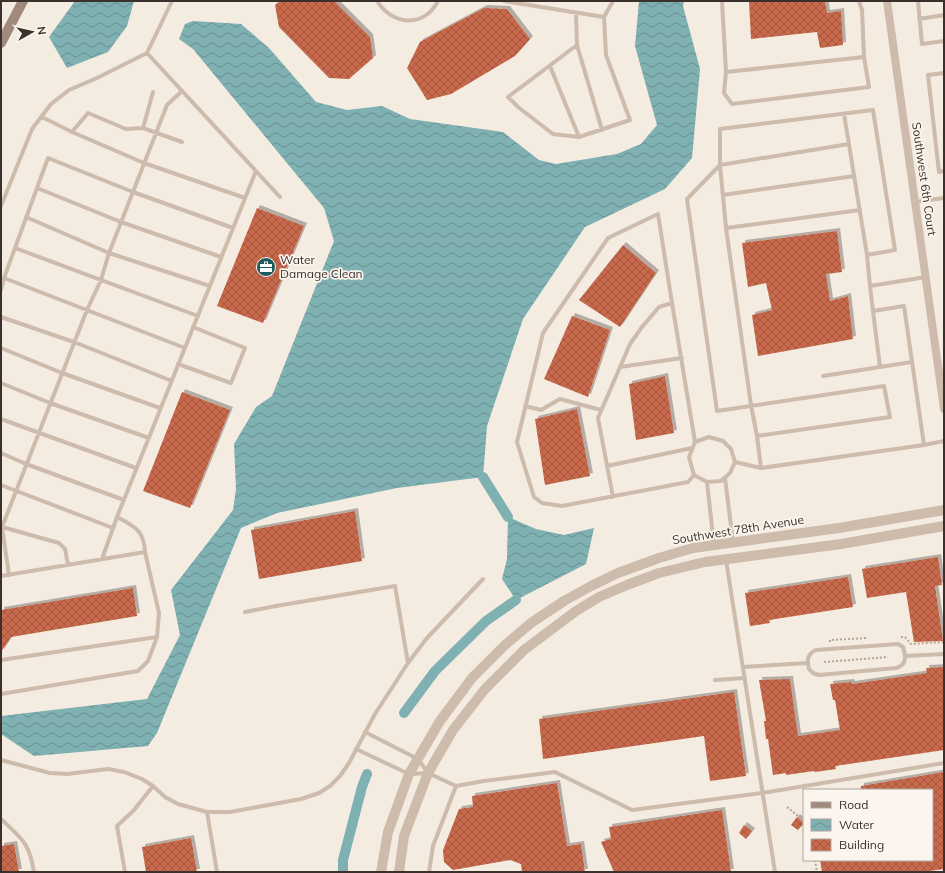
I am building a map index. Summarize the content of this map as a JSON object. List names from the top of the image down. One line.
{"streets":{"street":["Southwest 6th Court","Southwest 78th Avenue"]},"places":{"office":["Water Damage Clean"]},"legend":["Road","Water","Building"],"north":"right"}
